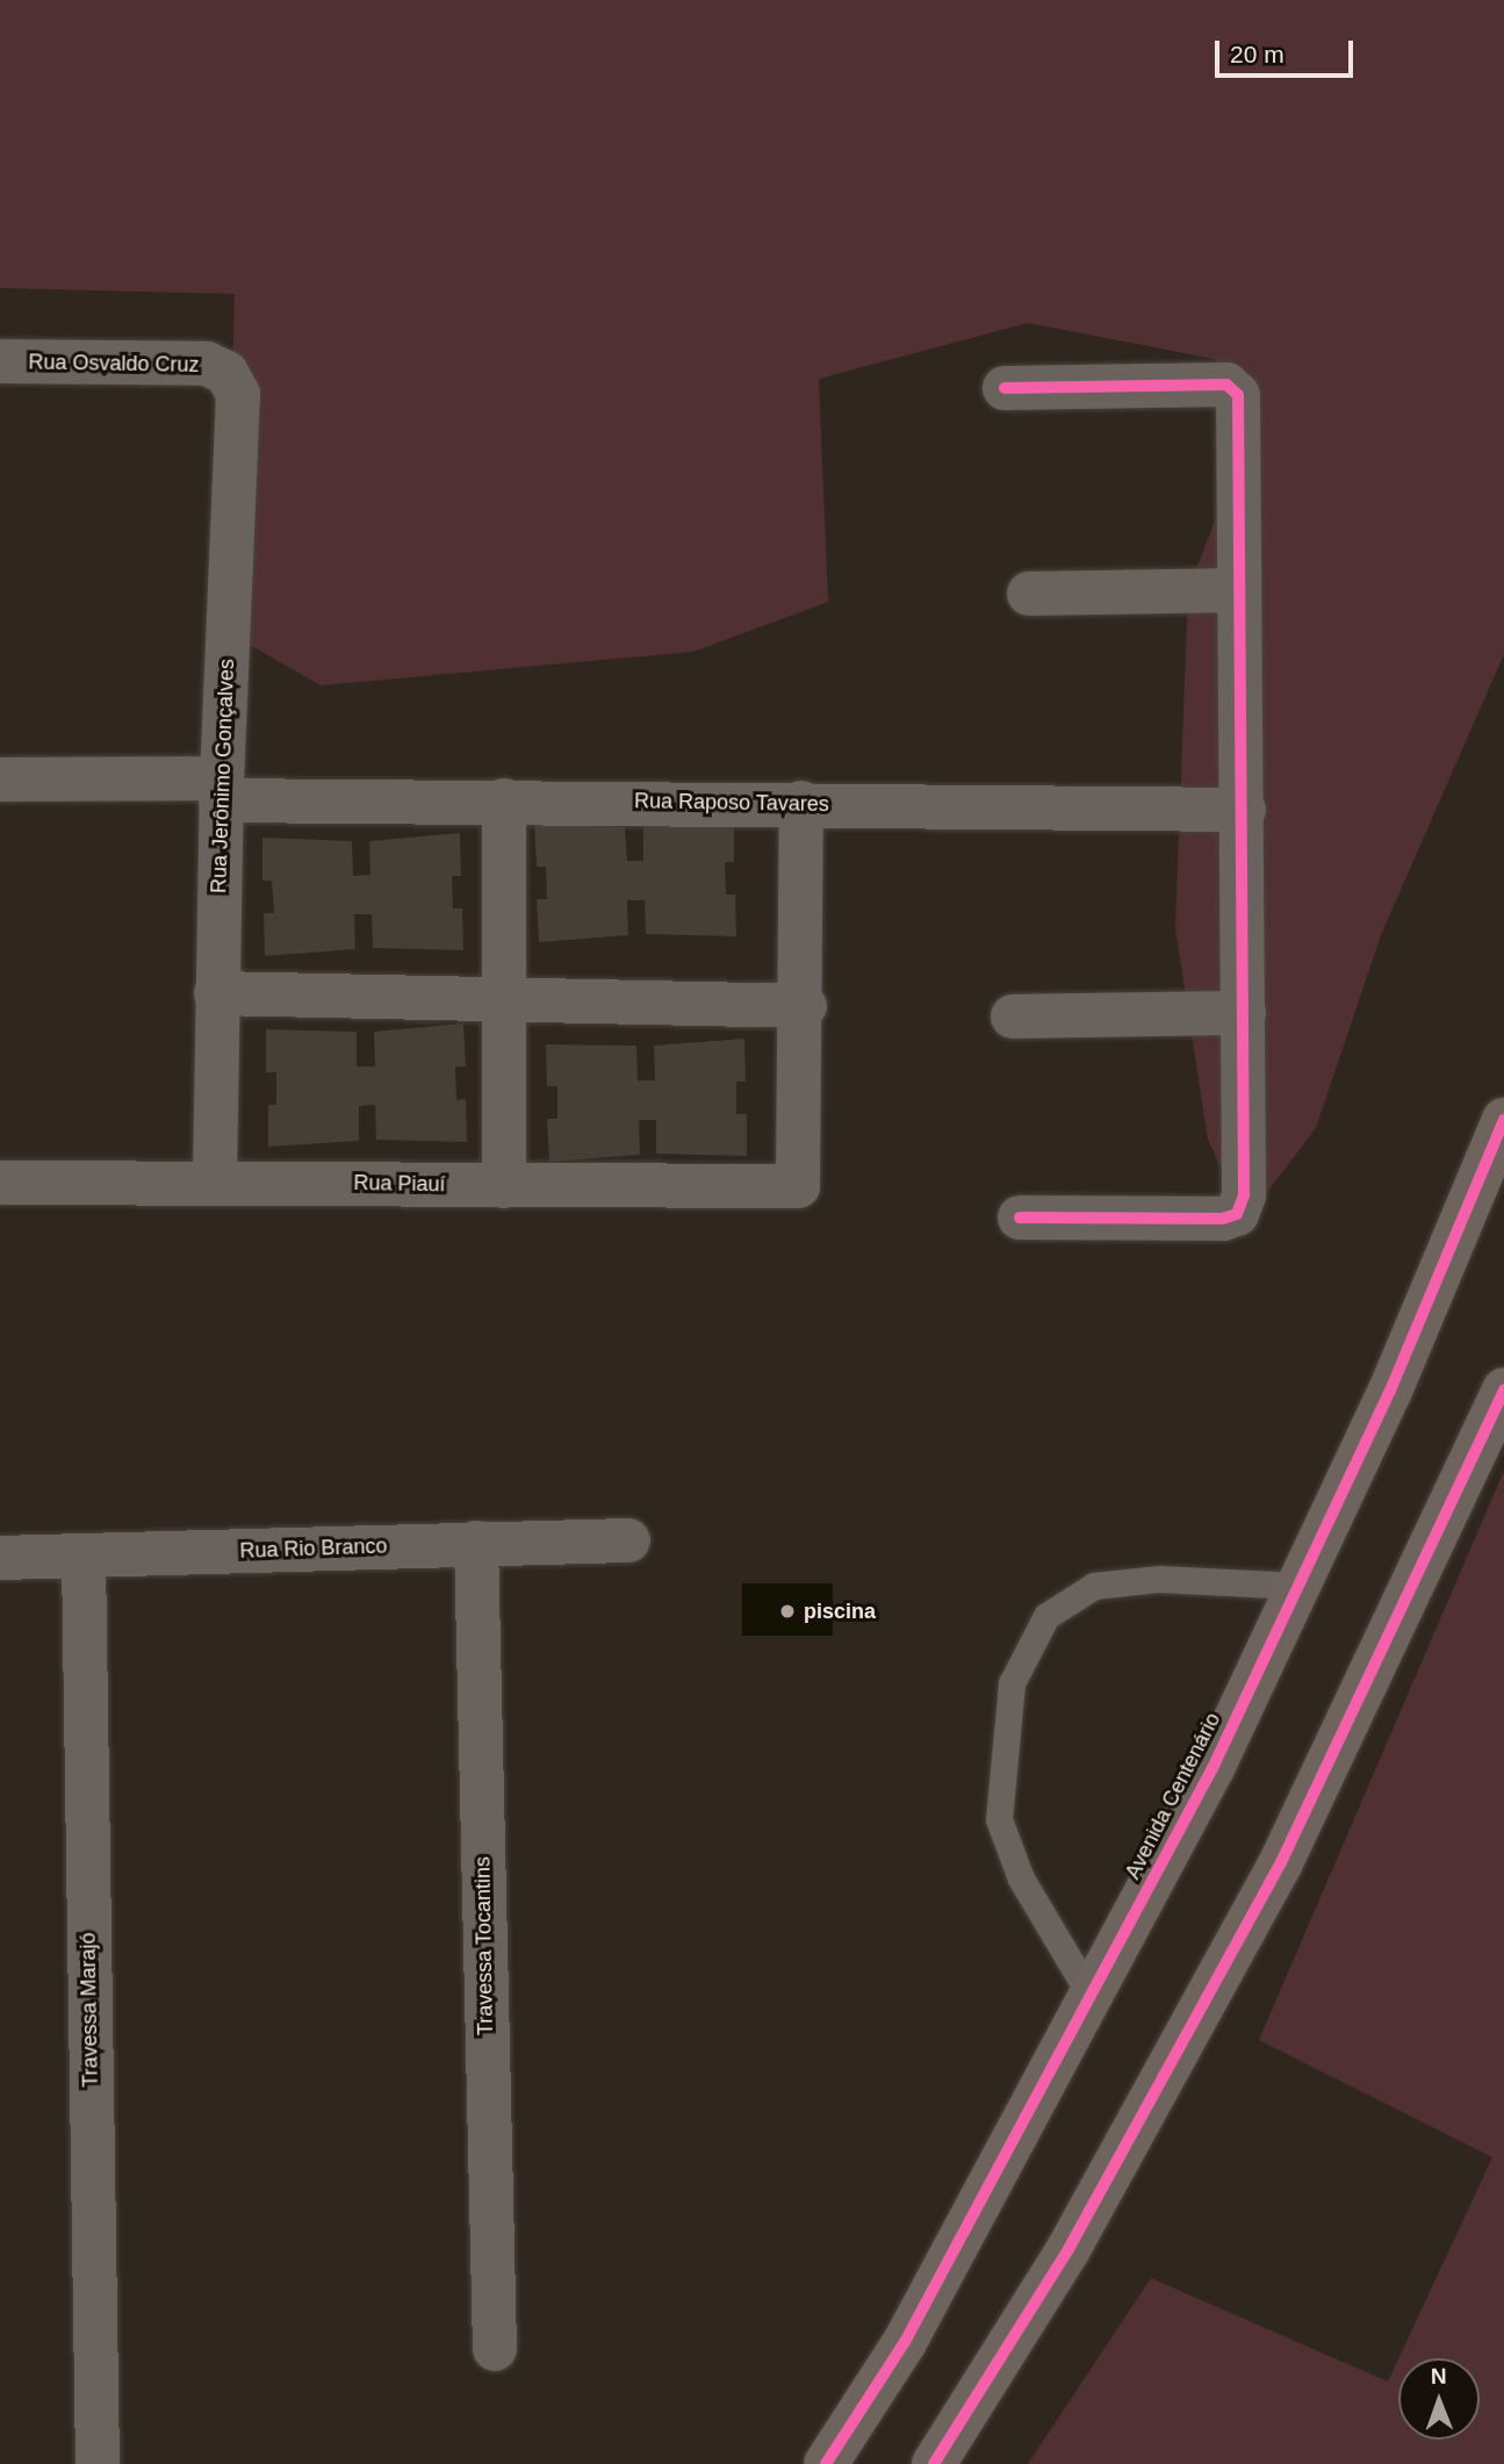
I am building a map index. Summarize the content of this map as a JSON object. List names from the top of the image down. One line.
{"streets":{"main road":["Avenida Centenário"],"street":["Rua Osvaldo Cruz","Rua Jerônimo Gonçalves","Rua Raposo Tavares","Rua Piauí","Rua Rio Branco","Travessa Tocantins","Travessa Marajó"]},"crossings":[["Rua Osvaldo Cruz","Rua Jerônimo Gonçalves"],["Rua Jerônimo Gonçalves","Rua Raposo Tavares"],["Rua Jerônimo Gonçalves","Rua Piauí"],["Rua Rio Branco","Travessa Tocantins"],["Rua Rio Branco","Travessa Marajó"]],"places":["piscina"],"scale_bar":"20 m","north":"top"}
